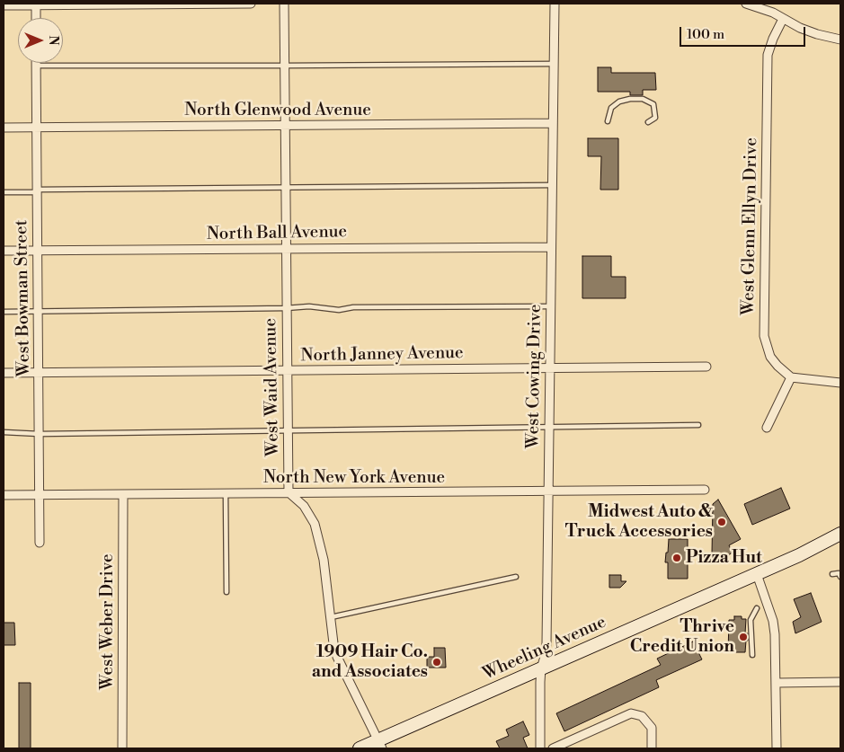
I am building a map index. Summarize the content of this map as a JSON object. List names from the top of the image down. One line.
{"streets":{"main road":["Wheeling Avenue"],"street":["North Glenwood Avenue","West Glenn Ellyn Drive","North Ball Avenue","West Bowman Street","North Janney Avenue","West Cowing Drive","West Waid Avenue","North New York Avenue","West Weber Drive"]},"crossings":[["North Glenwood Avenue","West Bowman Street"],["North Glenwood Avenue","West Cowing Drive"],["North Glenwood Avenue","West Waid Avenue"],["North Ball Avenue","West Bowman Street"],["North Ball Avenue","West Cowing Drive"],["North Ball Avenue","West Waid Avenue"],["West Bowman Street","North Janney Avenue"],["West Bowman Street","North New York Avenue"],["North Janney Avenue","West Cowing Drive"],["North Janney Avenue","West Waid Avenue"],["West Cowing Drive","North New York Avenue"],["West Cowing Drive","Wheeling Avenue"],["West Waid Avenue","North New York Avenue"],["North New York Avenue","West Weber Drive"]],"places":["Midwest Auto & Truck Accessories","Pizza Hut","Thrive Credit Union","1909 Hair Co. and Associates"],"scale_bar":"100 m","north":"right"}
